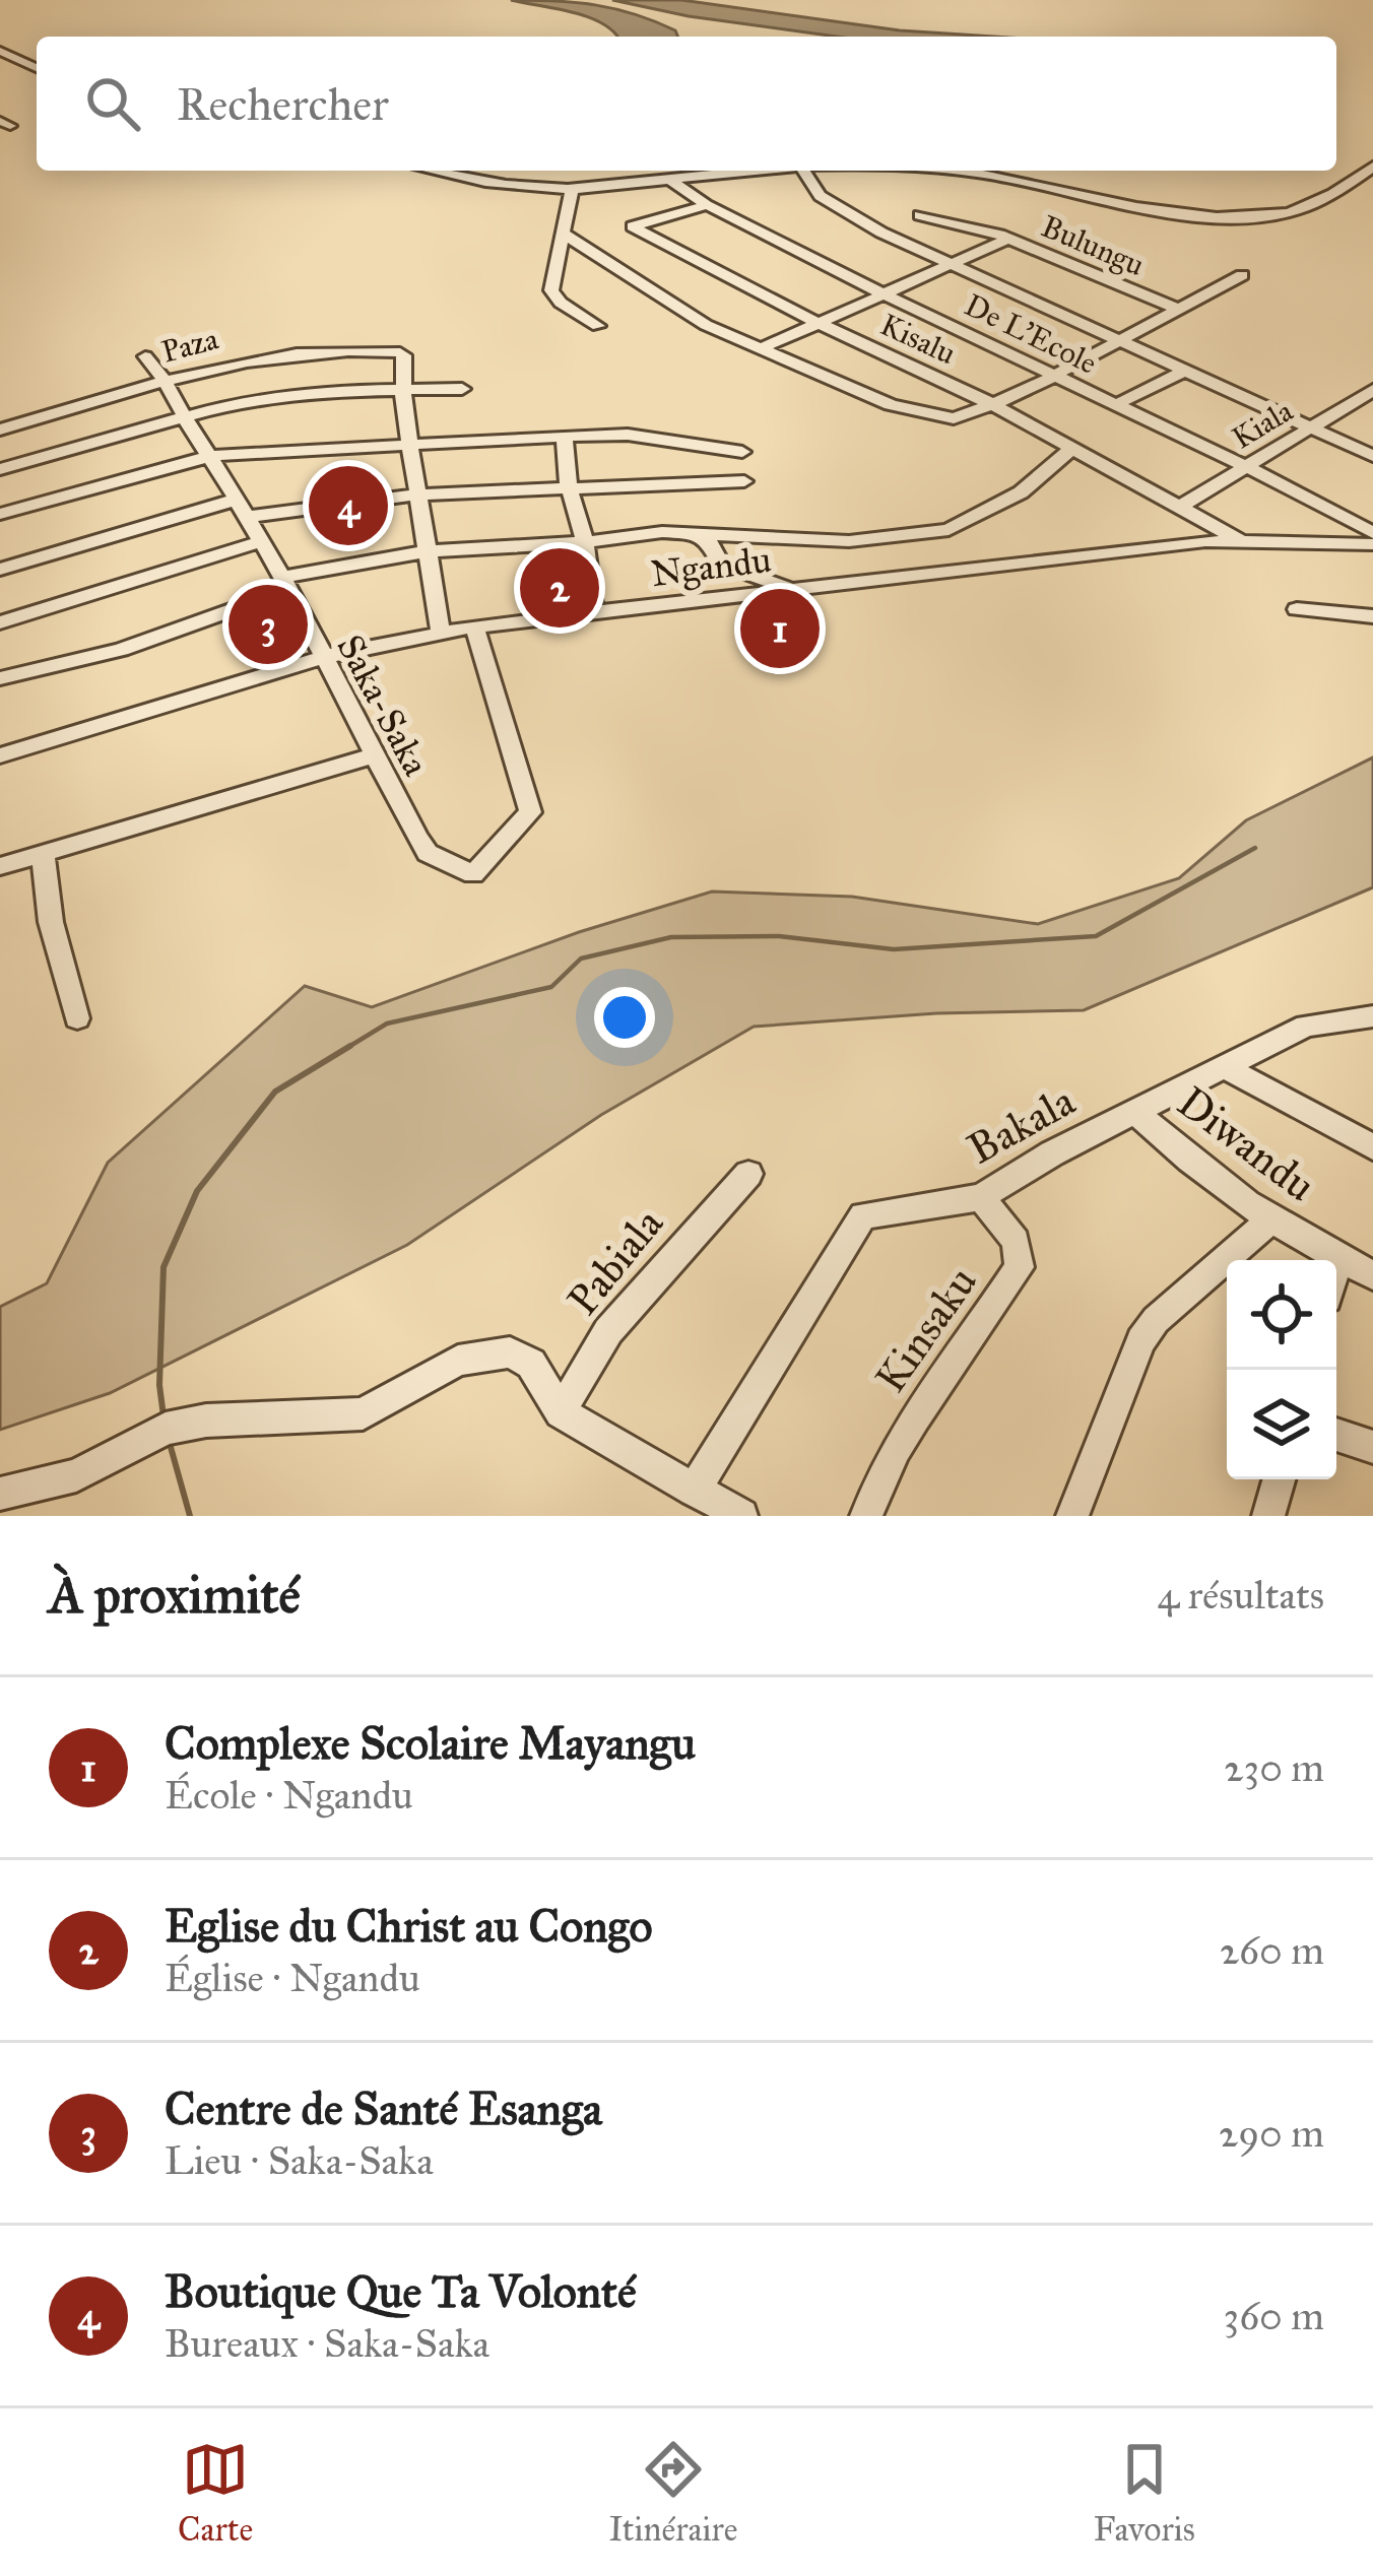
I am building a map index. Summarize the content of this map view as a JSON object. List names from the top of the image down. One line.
{"streets":{"street":["Bulungu","De L'Ecole","Kisalu","Paza","Kiala","Ngandu","Saka-Saka","Bakala","Diwandu","Pabiala","Kinsaku"]},"crossings":[["De L'Ecole","Kisalu"],["De L'Ecole","Kiala"],["Kisalu","Kiala"],["Kisalu","Ngandu"],["Paza","Saka-Saka"],["Ngandu","Saka-Saka"],["Bakala","Diwandu"],["Bakala","Kinsaku"]],"page":{"search":"Rechercher","pins":["4","2","3","1"],"heading":["À proximité","4 résultats"],"list":[{"mark":"1","name":"Complexe Scolaire Mayangu","note":"École · Ngandu","value":"230 m"},{"mark":"2","name":"Eglise du Christ au Congo","note":"Église · Ngandu","value":"260 m"},{"mark":"3","name":"Centre de Santé Esanga","note":"Lieu · Saka-Saka","value":"290 m"},{"mark":"4","name":"Boutique Que Ta Volonté","note":"Bureaux · Saka-Saka","value":"360 m"}],"nav":["Carte","Itinéraire","Favoris"]}}
